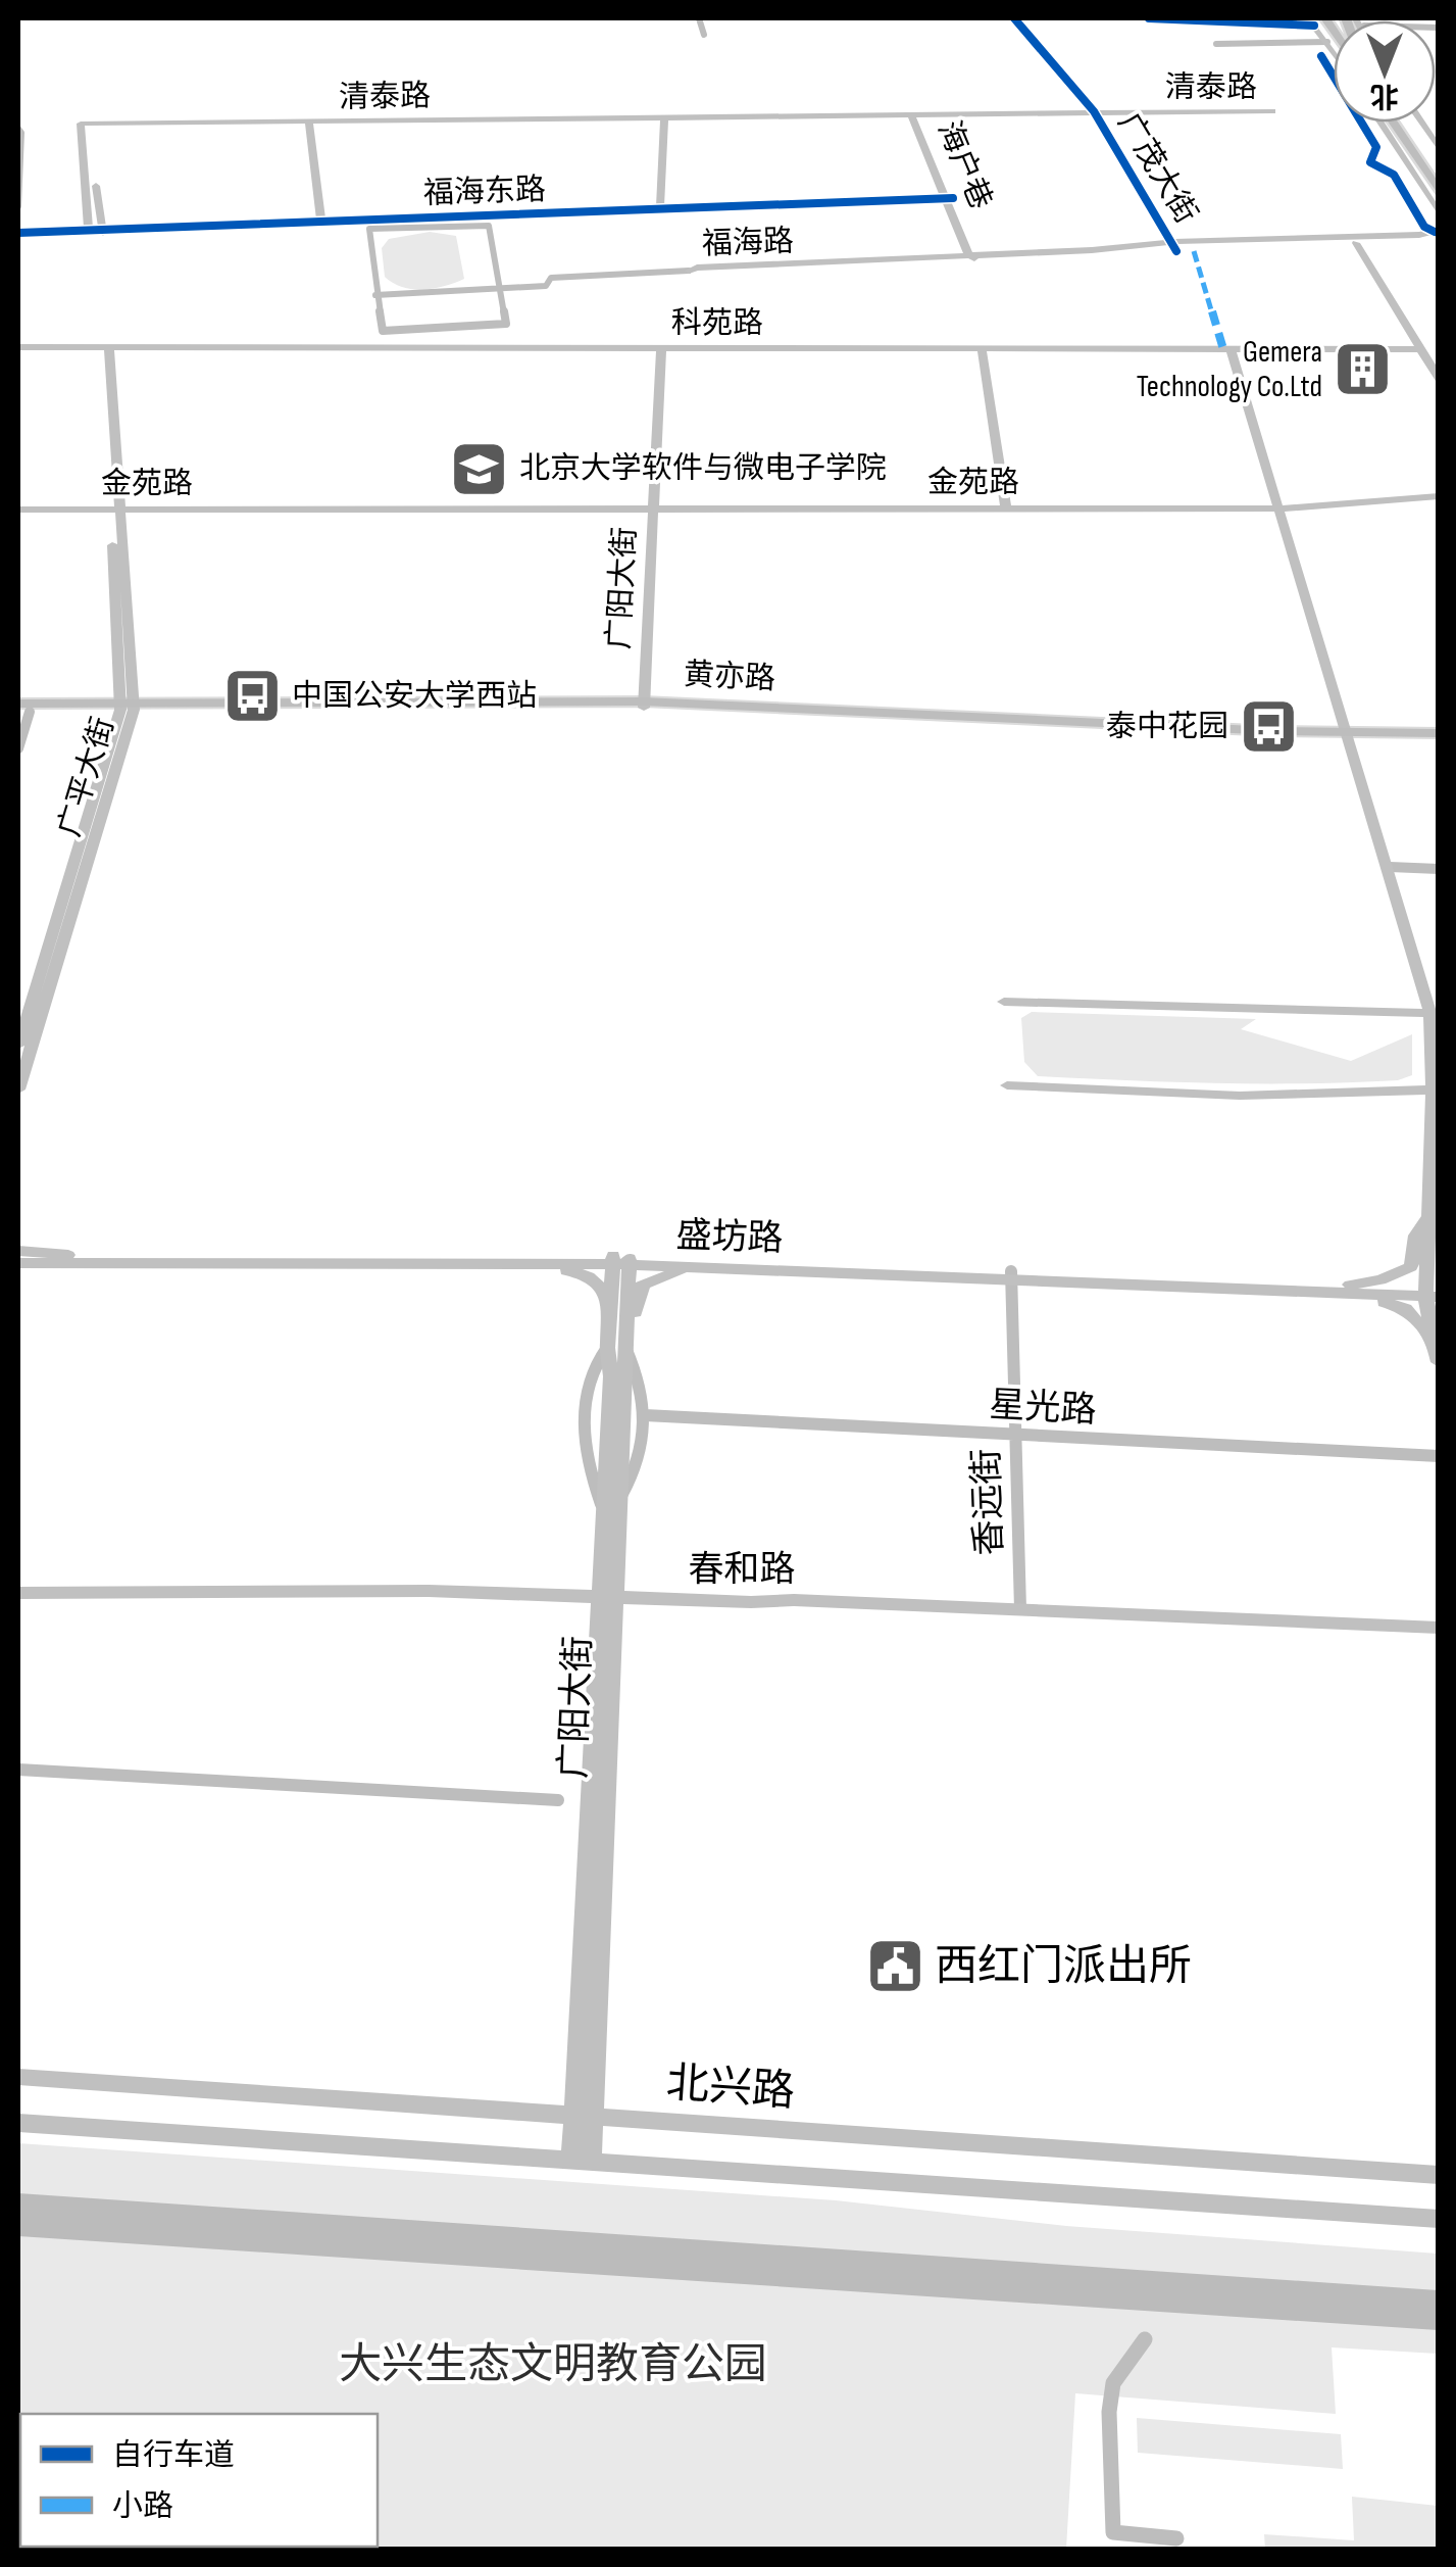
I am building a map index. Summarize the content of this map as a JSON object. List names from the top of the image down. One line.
{"streets":{"main road":["黄亦路"],"street":["清泰路","海户巷","广茂大街","福海东路","福海路","科苑路","金苑路","广阳大街","广平大街","盛坊路","星光路","香远街","春和路","北兴路"]},"crossings":[["清泰路","海户巷"],["清泰路","广茂大街"],["清泰路","福海东路"],["海户巷","福海东路"],["海户巷","福海路"],["广茂大街","福海路"],["科苑路","广阳大街"],["科苑路","广平大街"],["金苑路","广阳大街"],["金苑路","广平大街"],["广阳大街","黄亦路"],["广阳大街","盛坊路"],["广阳大街","春和路"],["广阳大街","北兴路"],["黄亦路","广平大街"],["盛坊路","香远街"],["星光路","香远街"],["香远街","春和路"]],"parks":["大兴生态文明教育公园"],"places":{"building":["Gemera Technology Co.Ltd"],"school or university":["北京大学软件与微电子学院"],"bus stop":["中国公安大学西站","泰中花园"],"public building":["西红门派出所"]},"legend":["自行车道","小路"],"north":"bottom"}
